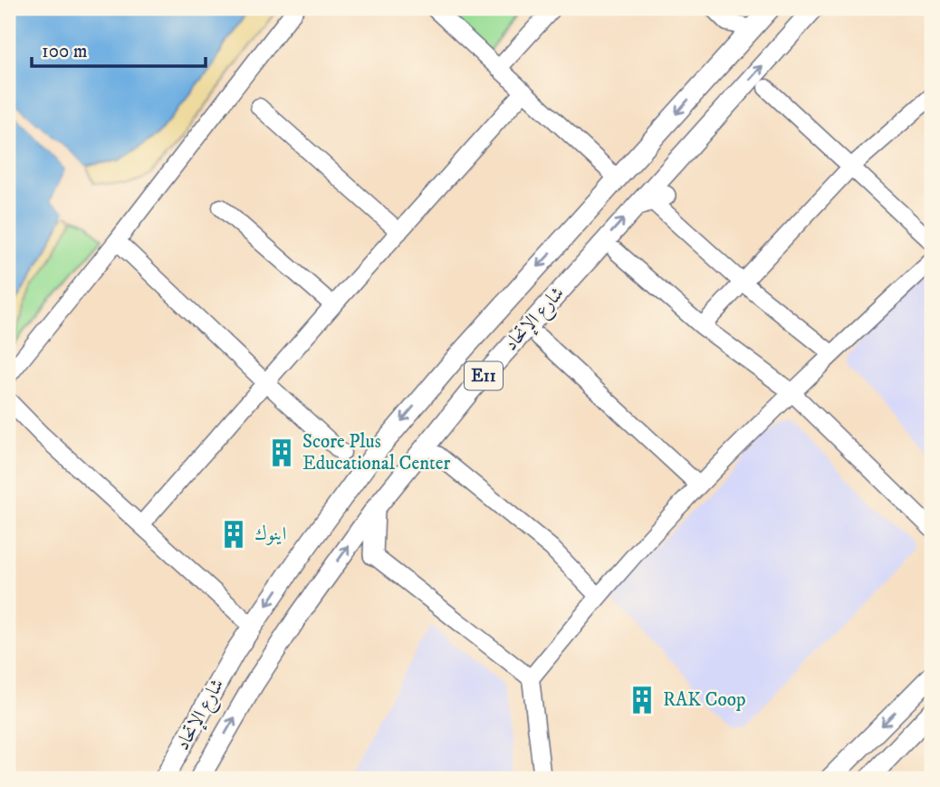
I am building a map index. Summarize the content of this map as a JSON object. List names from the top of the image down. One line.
{"streets":{"main road":["شارع الإتحاد","E11"]},"places":{"building":["Score Plus Educational Center","اينوك","RAK Coop"]},"scale_bar":"100 m"}
